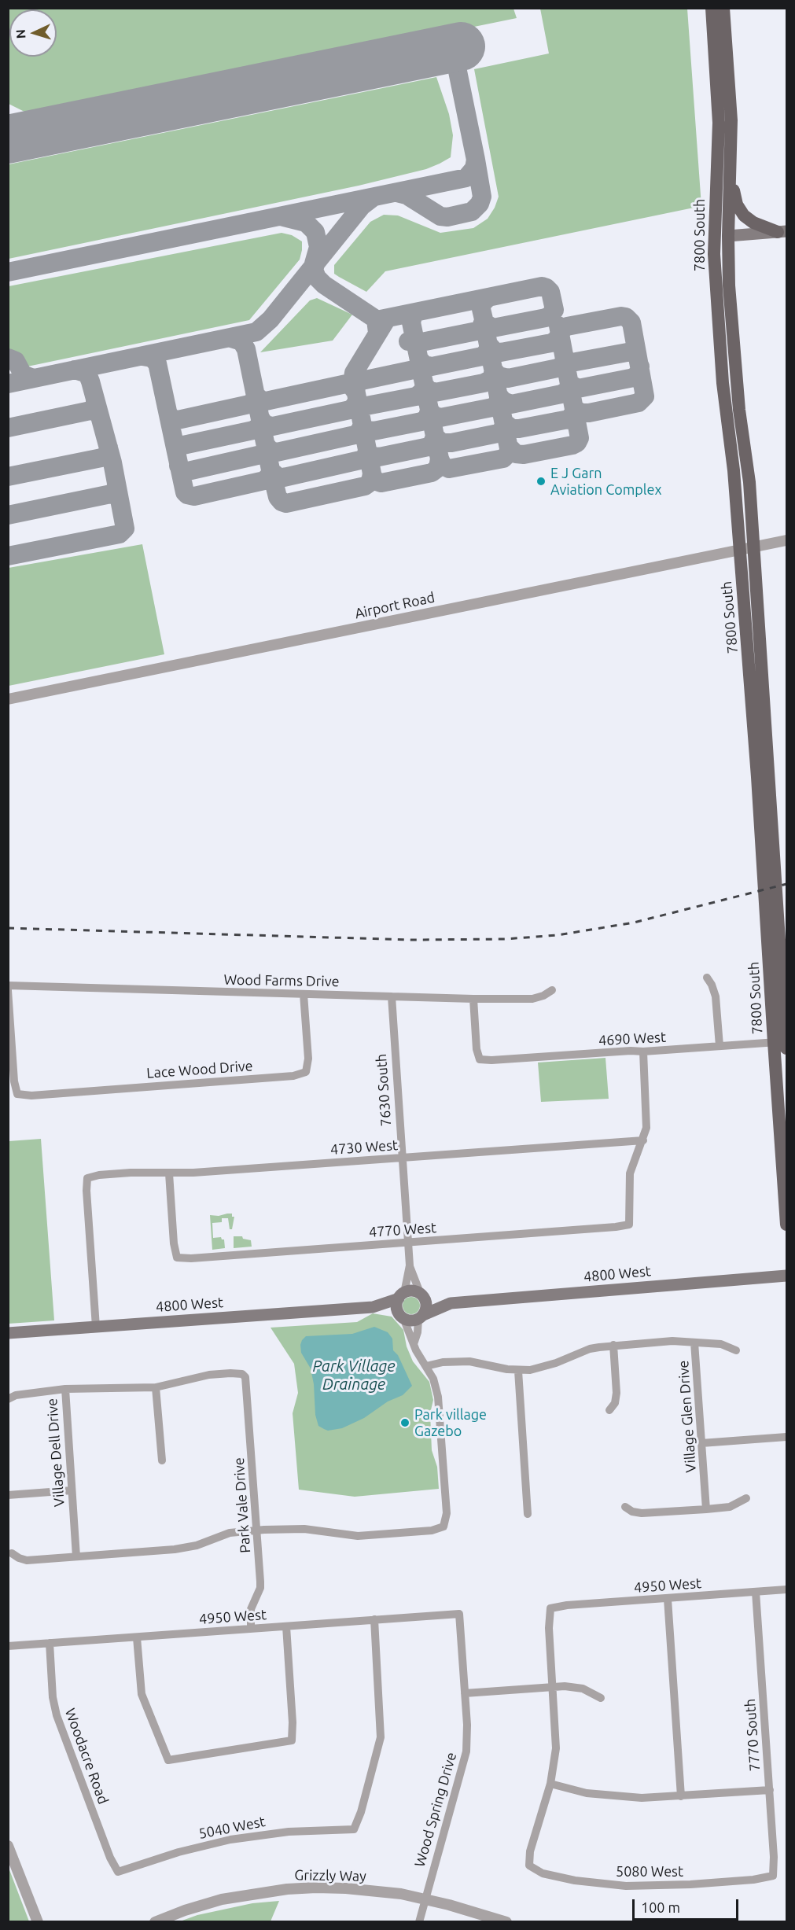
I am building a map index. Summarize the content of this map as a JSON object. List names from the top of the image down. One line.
{"streets":{"main road":["7800 South","4800 West"],"street":["Airport Road","Wood Farms Drive","4690 West","Lace Wood Drive","7630 South","4730 West","4770 West","Village Glen Drive","Village Dell Drive","Park Vale Drive","4950 West","7770 South","Woodacre Road","Wood Spring Drive","5040 West","5080 West","Grizzly Way"]},"crossings":[["7800 South","Airport Road"],["7800 South","4690 West"],["Wood Farms Drive","4690 West"],["Wood Farms Drive","Lace Wood Drive"],["Wood Farms Drive","7630 South"],["7630 South","4730 West"],["7630 South","4770 West"],["7630 South","4800 West"],["4730 West","4770 West"],["4730 West","4800 West"],["Village Dell Drive","Park Vale Drive"],["Park Vale Drive","4950 West"],["4950 West","7770 South"],["4950 West","Woodacre Road"],["4950 West","Wood Spring Drive"],["4950 West","5040 West"],["7770 South","5080 West"],["Woodacre Road","5040 West"],["Wood Spring Drive","Grizzly Way"]],"water":["Park Village Drainage"],"places":["E J Garn Aviation Complex","Park village Gazebo"],"scale_bar":"100 m","north":"left"}
